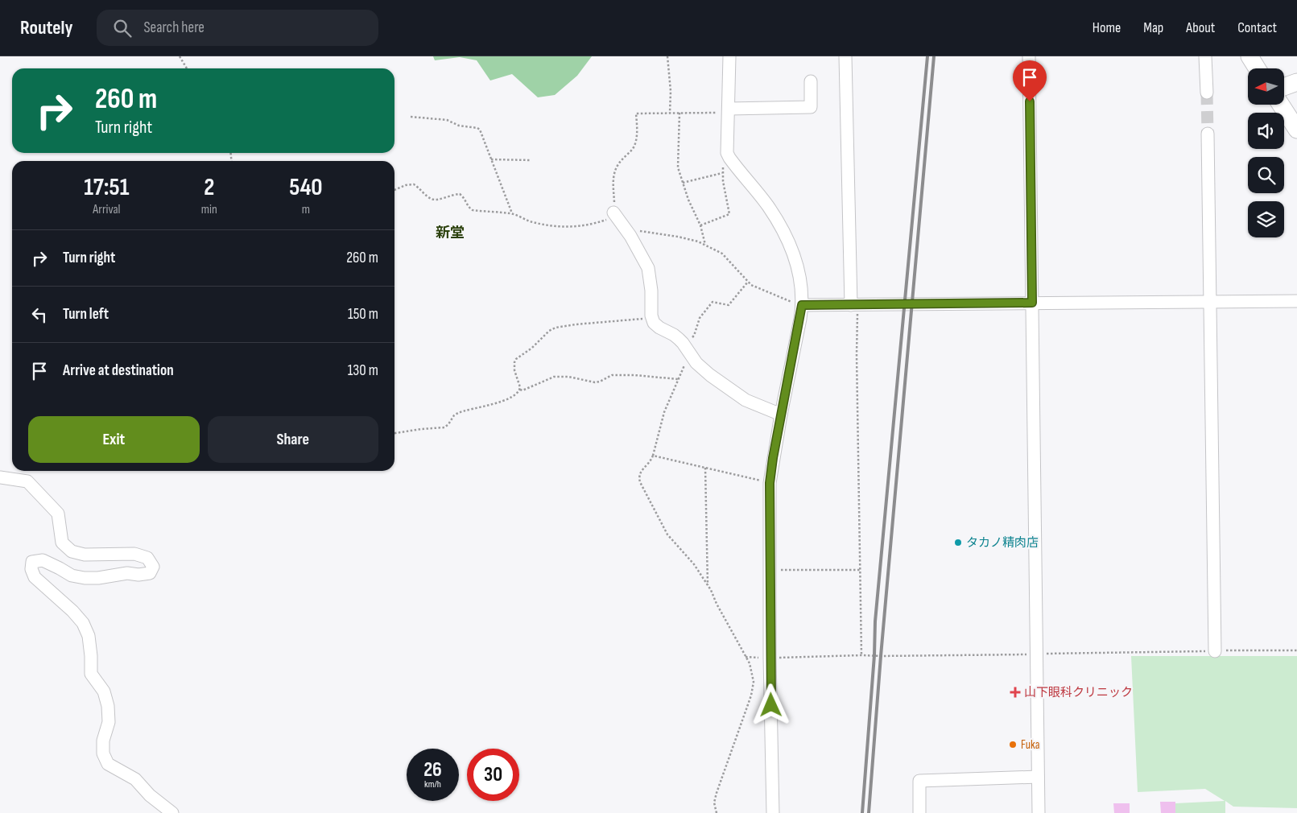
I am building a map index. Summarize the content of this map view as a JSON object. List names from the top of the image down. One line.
{"districts":["新堂"],"places":{"other":["タカノ精肉店","Fuka"],"health":["山下眼科クリニック"]},"north":"left","page":{"header":"Routely","search":"Search here","nav":["Home","Map","About","Contact"],"turn":["260 m","Turn right"],"eta":["17:51","Arrival","2","min","540","m"],"list":[{"name":"Turn right","value":"260 m"},{"name":"Turn left","value":"150 m"},{"name":"Arrive at destination","value":"130 m"}],"buttons":["Exit","Share"],"speed":"26 km/h","limit":"30"}}
